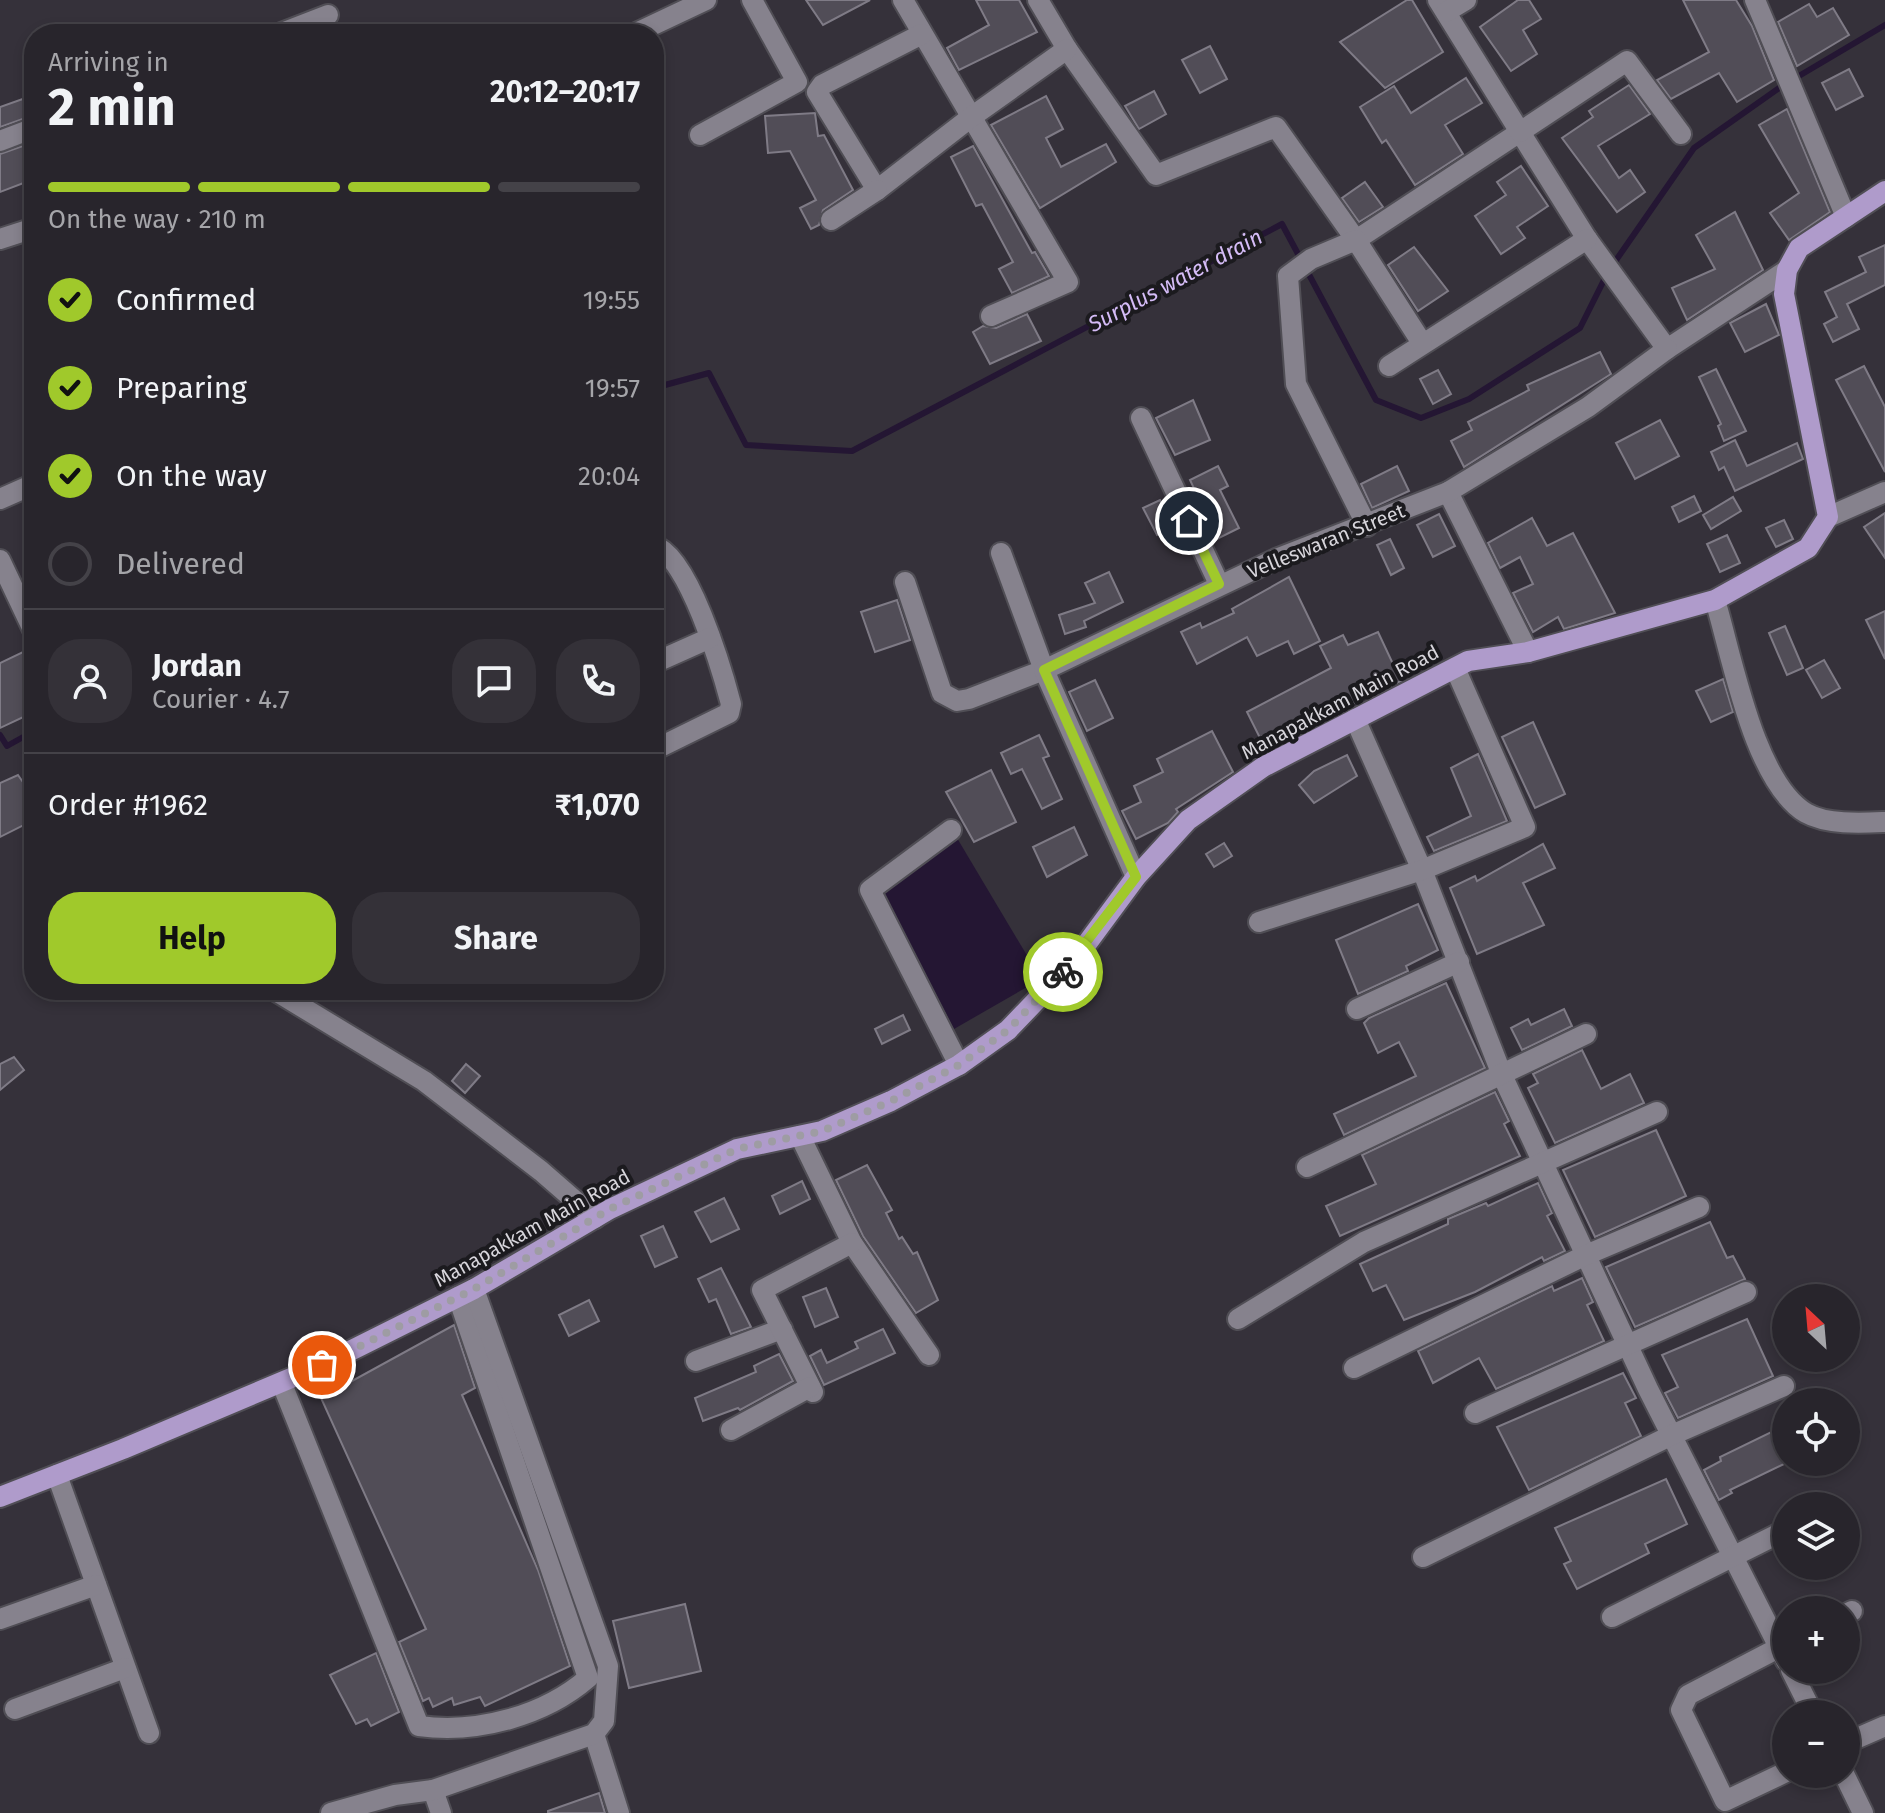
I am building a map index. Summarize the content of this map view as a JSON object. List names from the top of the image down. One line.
{"streets":{"main road":["Manapakkam Main Road"],"street":["Velleswaran Street"]},"water":["Surplus water drain"],"north":"top left","page":{"heading":["2 min","Arriving in","20:12–20:17"],"panel":["Jordan","Courier · 4.7","Order #1962","₹1,070"],"bar":"On the way · 210 m","list":[["Confirmed","19:55"],["Preparing","19:57"],["On the way","20:04"],"Delivered"],"buttons":["Help","Share"],"map_buttons":["+","−"]}}
